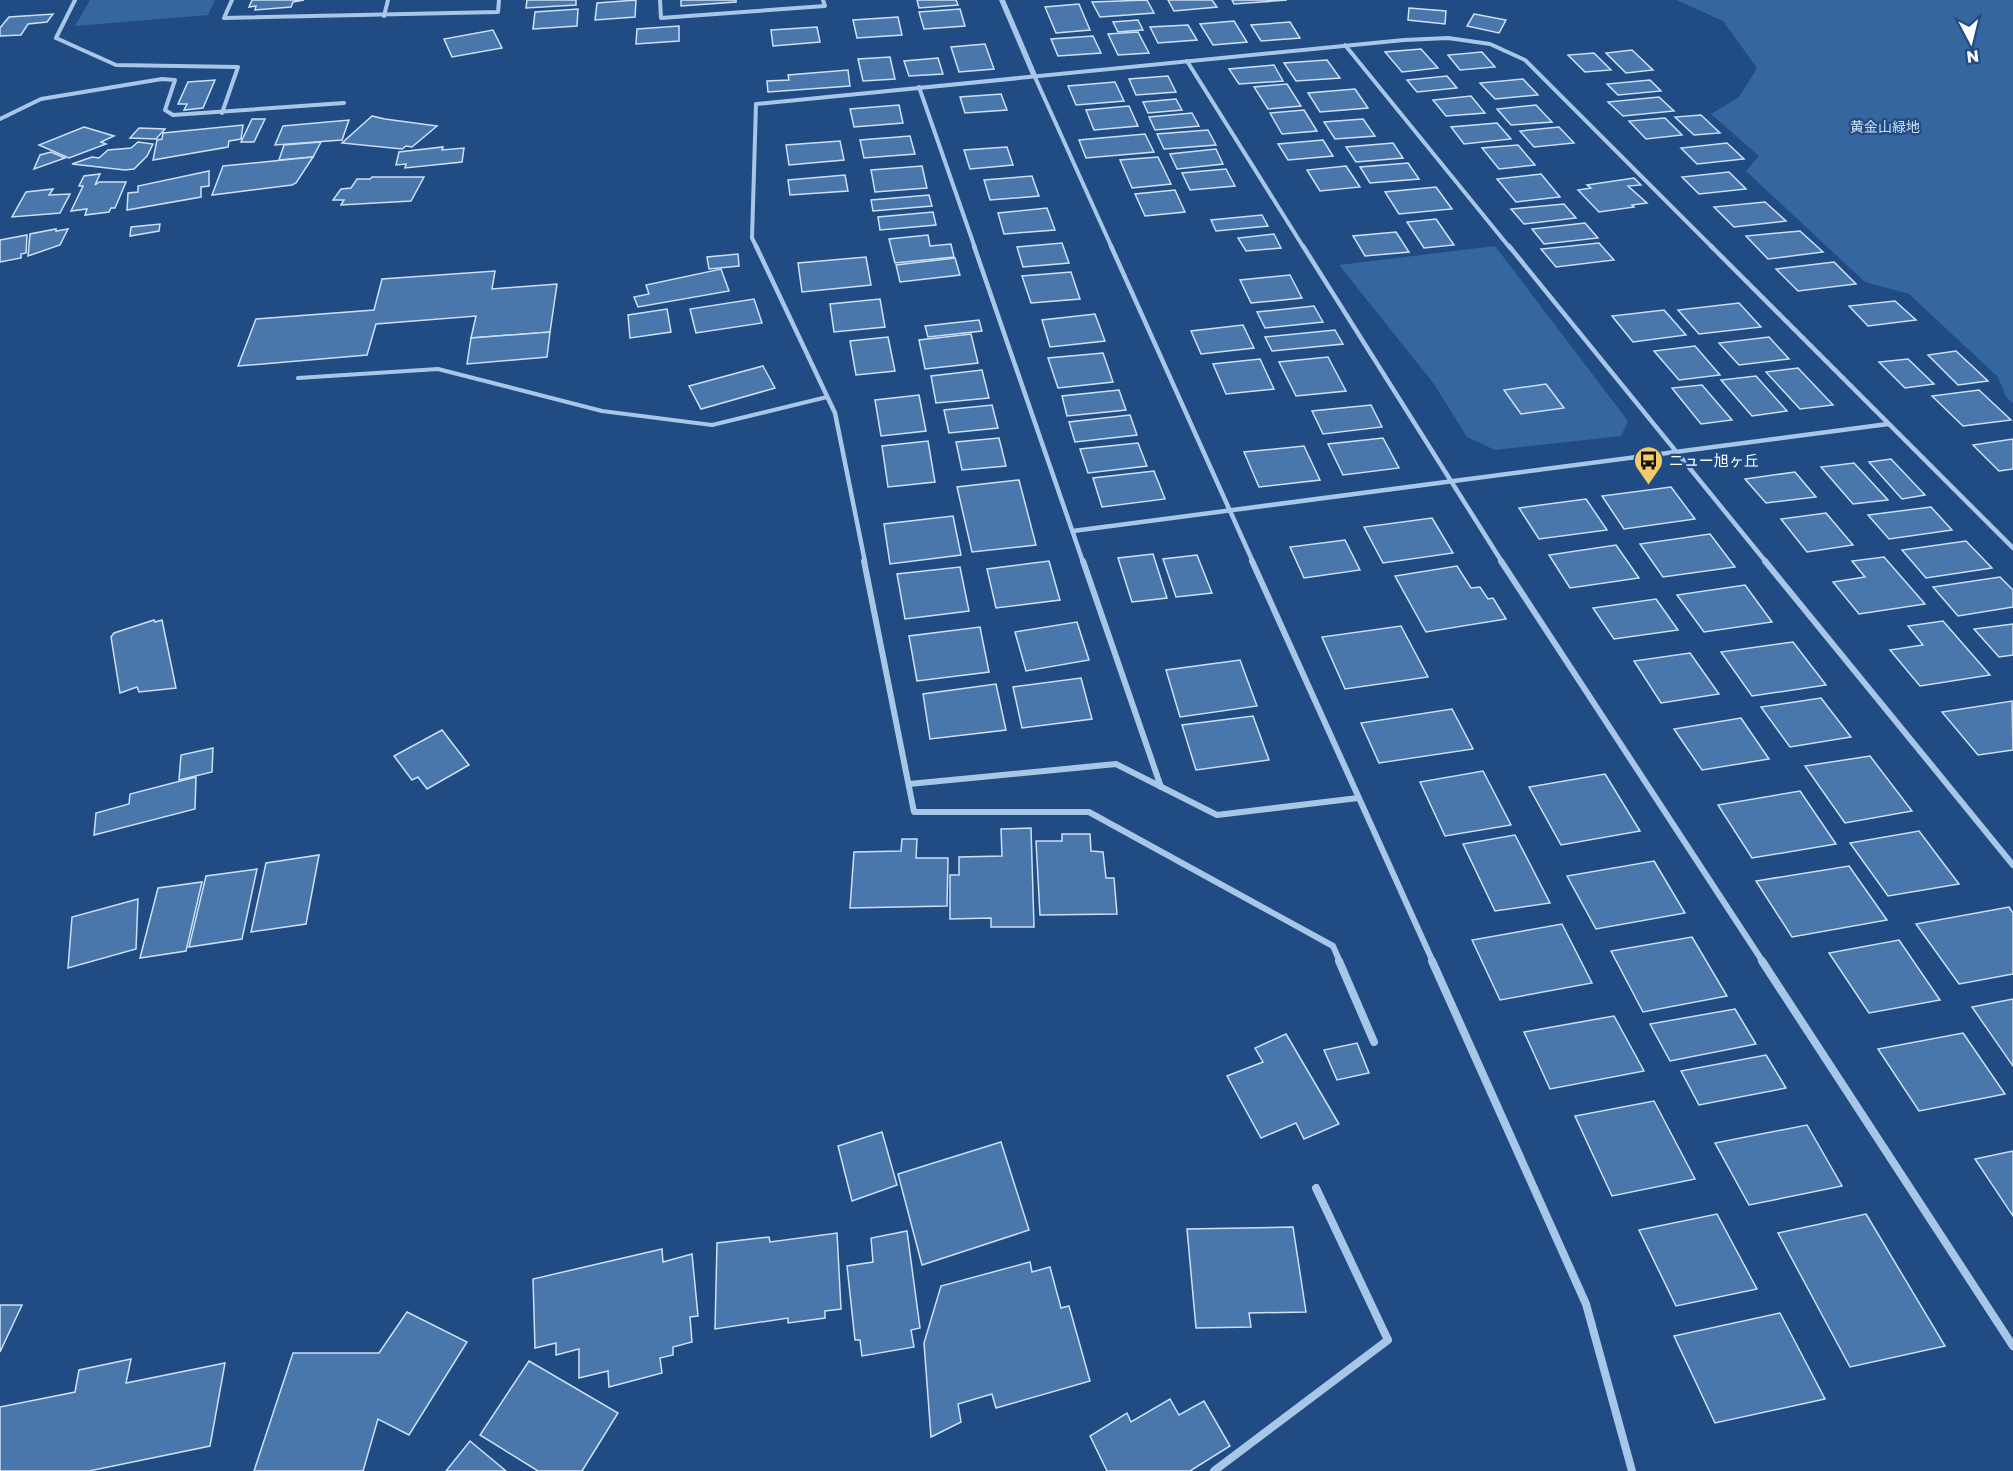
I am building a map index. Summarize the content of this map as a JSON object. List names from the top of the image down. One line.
{"parks":["黄金山緑地"],"places":{"bus stop":["ニュー旭ヶ丘"]},"north":"bottom"}
